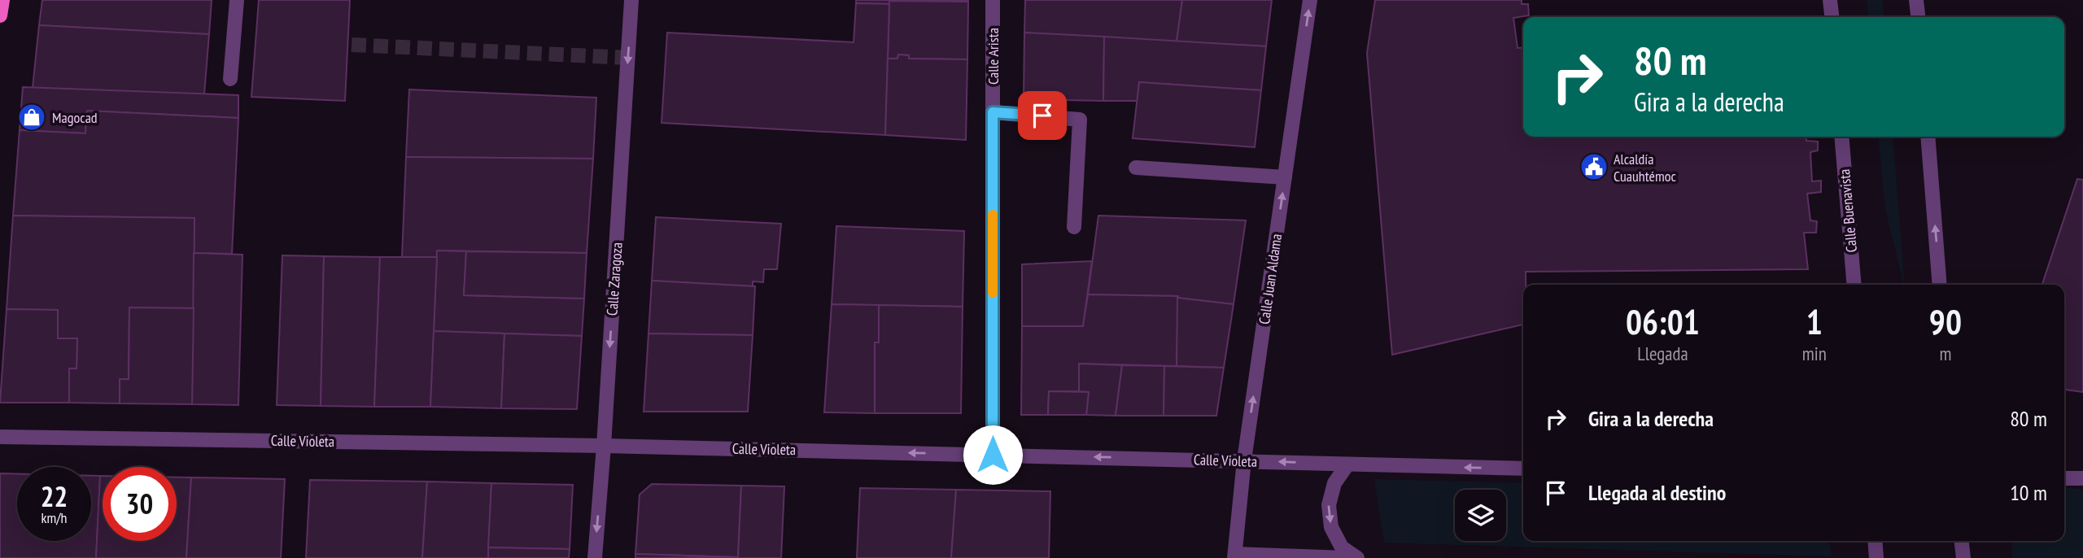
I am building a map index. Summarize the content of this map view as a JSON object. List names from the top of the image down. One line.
{"streets":{"street":["Calle Arista","Calle Buenavista","Calle Zaragoza","Calle Juan Aldama","Calle Violeta"]},"crossings":[["Calle Arista","Calle Violeta"],["Calle Zaragoza","Calle Violeta"],["Calle Juan Aldama","Calle Violeta"]],"one_way":["Calle Zaragoza","Calle Juan Aldama","Calle Violeta"],"places":{"shop":["Magocad"],"public building":["Alcaldía Cuauhtémoc"]},"page":{"turn":["80 m","Gira a la derecha"],"eta":["06:01","Llegada","1","min","90","m"],"list":[{"name":"Gira a la derecha","value":"80 m"},{"name":"Llegada al destino","value":"10 m"}],"speed":"22 km/h","limit":"30"}}
